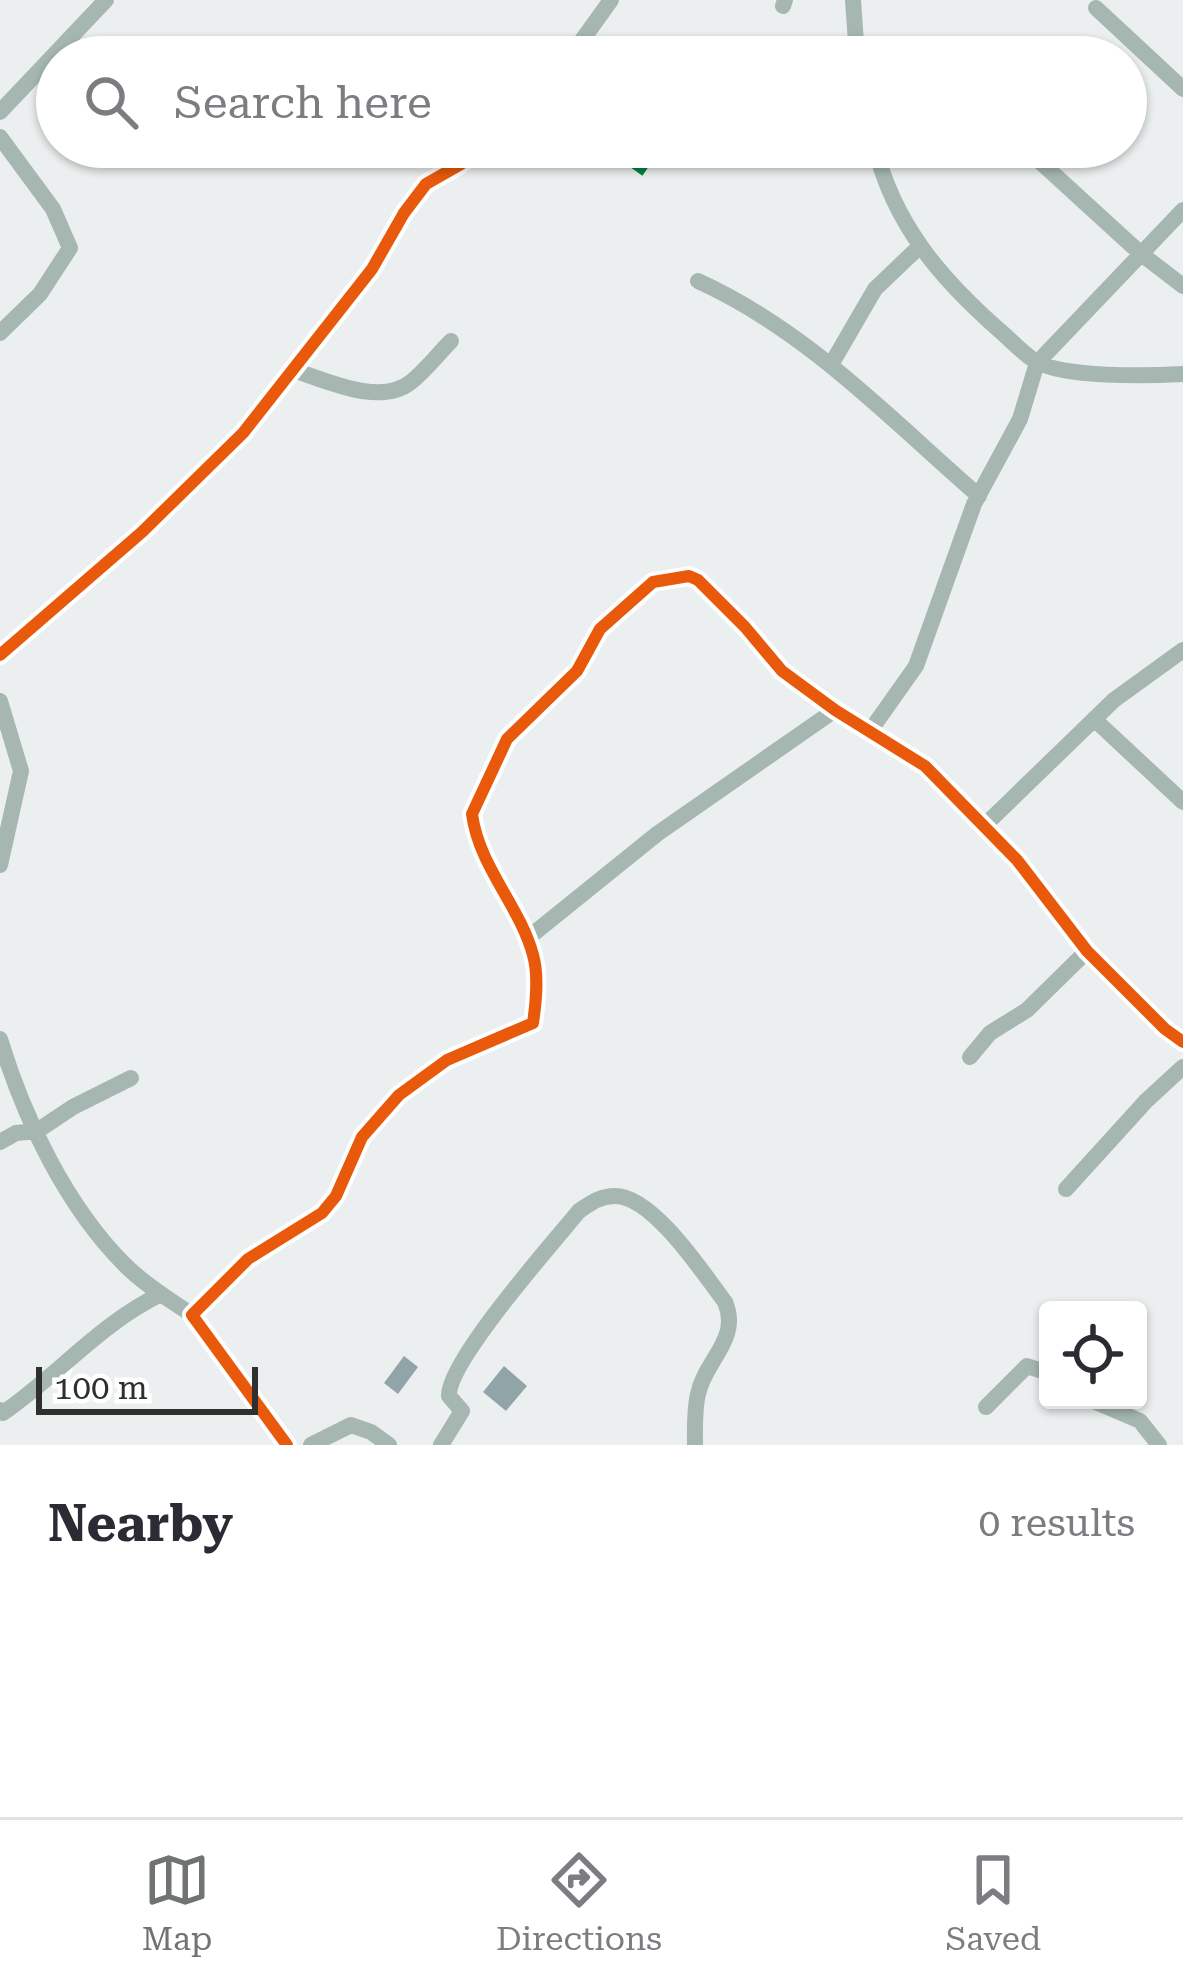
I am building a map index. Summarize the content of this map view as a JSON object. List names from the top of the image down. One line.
{"scale_bar":"100 m","page":{"search":"Search here","scale":"100 m","heading":["Nearby","0 results"],"nav":["Map","Directions","Saved"]}}
